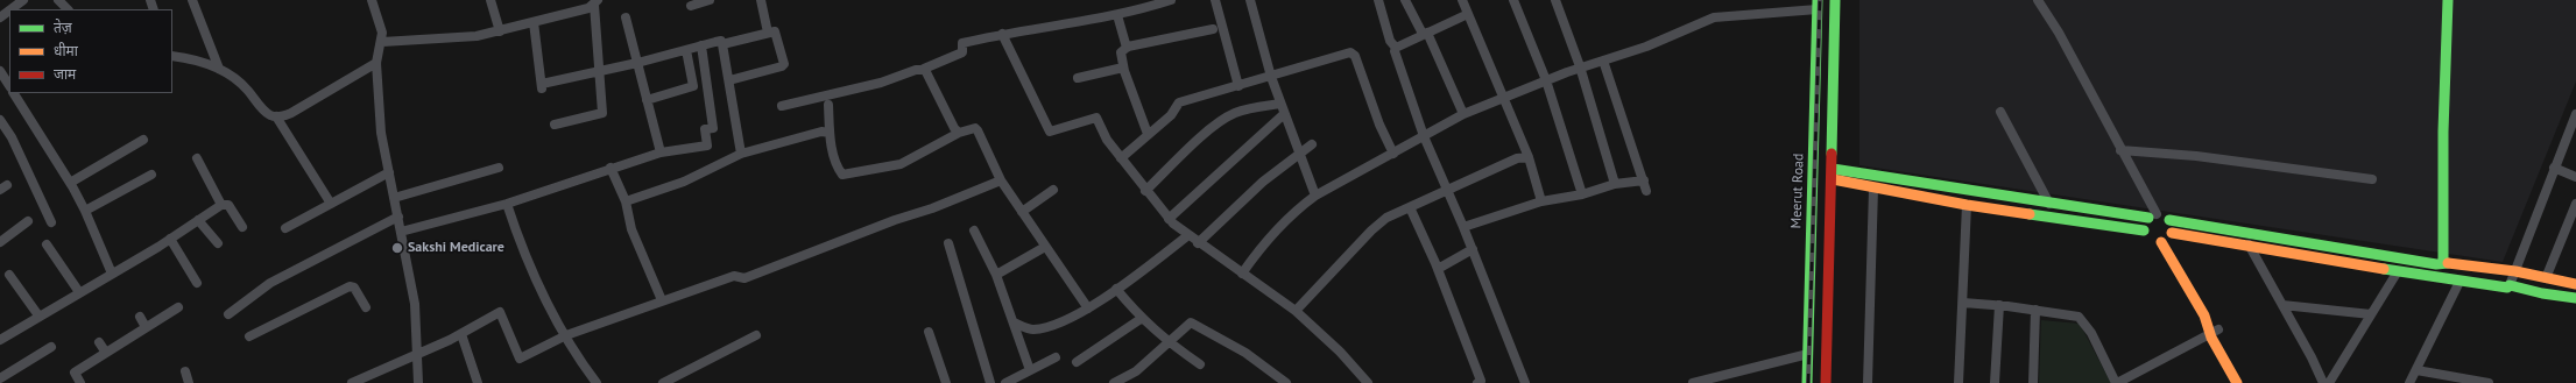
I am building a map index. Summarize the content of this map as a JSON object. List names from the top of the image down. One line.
{"streets":{"street":["Meerut Road"]},"places":["Sakshi Medicare"],"legend":["तेज़","धीमा","जाम"]}
